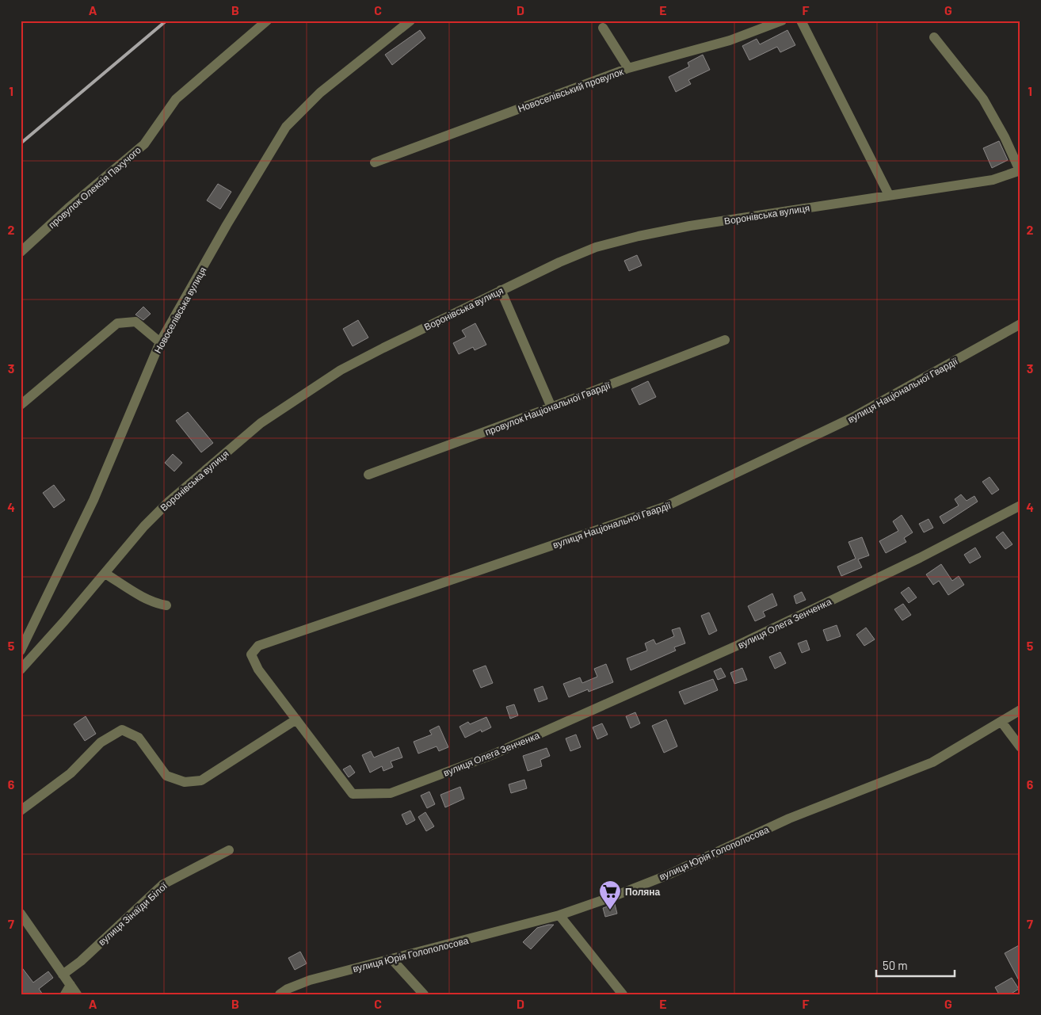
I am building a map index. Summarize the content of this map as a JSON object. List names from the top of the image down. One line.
{"streets":{"street":["Новоселівський провулок","провулок Олексія Пахучого","Воронівська вулиця","Новоселівська вулиця","вулиця Національної Гвардії","провулок Національної Гвардії","вулиця Олега Зенченка","вулиця Юрія Голополосова","вулиця Зінаїди Білої"]},"crossings":[["вулиця Національної Гвардії","вулиця Олега Зенченка"]],"places":{"supermarket":["Поляна"]},"scale_bar":"50 m","grid":{"columns":["A","B","C","D","E","F","G"],"rows":["1","2","3","4","5","6","7"]}}
